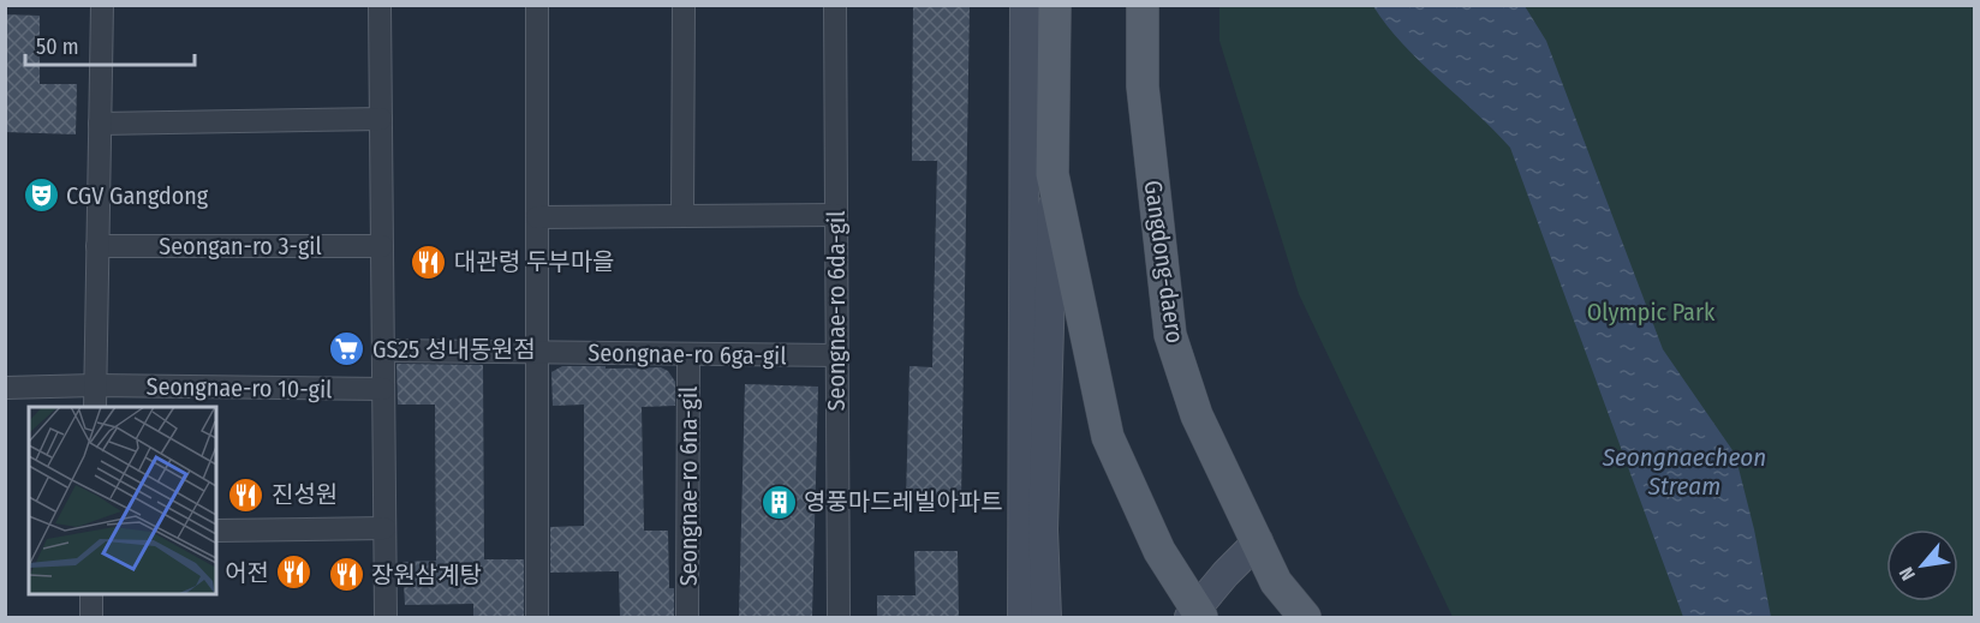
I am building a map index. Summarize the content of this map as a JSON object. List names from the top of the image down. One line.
{"streets":{"main road":["Gangdong-daero"],"street":["Seongan-ro 3-gil","Seongnae-ro 6da-gil","Seongnae-ro 6ga-gil","Seongnae-ro 10-gil","Seongnae-ro 6na-gil"]},"crossings":[["Seongnae-ro 6da-gil","Seongnae-ro 6ga-gil"],["Seongnae-ro 6ga-gil","Seongnae-ro 6na-gil"]],"water":["Seongnaecheon Stream"],"parks":["Olympic Park"],"places":{"theatre":["CGV Gangdong"],"restaurant":["대관령 두부마을","진성원","어전","장원삼계탕"],"supermarket":["GS25 성내동원점"],"building":["영풍마드레빌아파트"]},"scale_bar":"50 m","north":"bottom left"}
